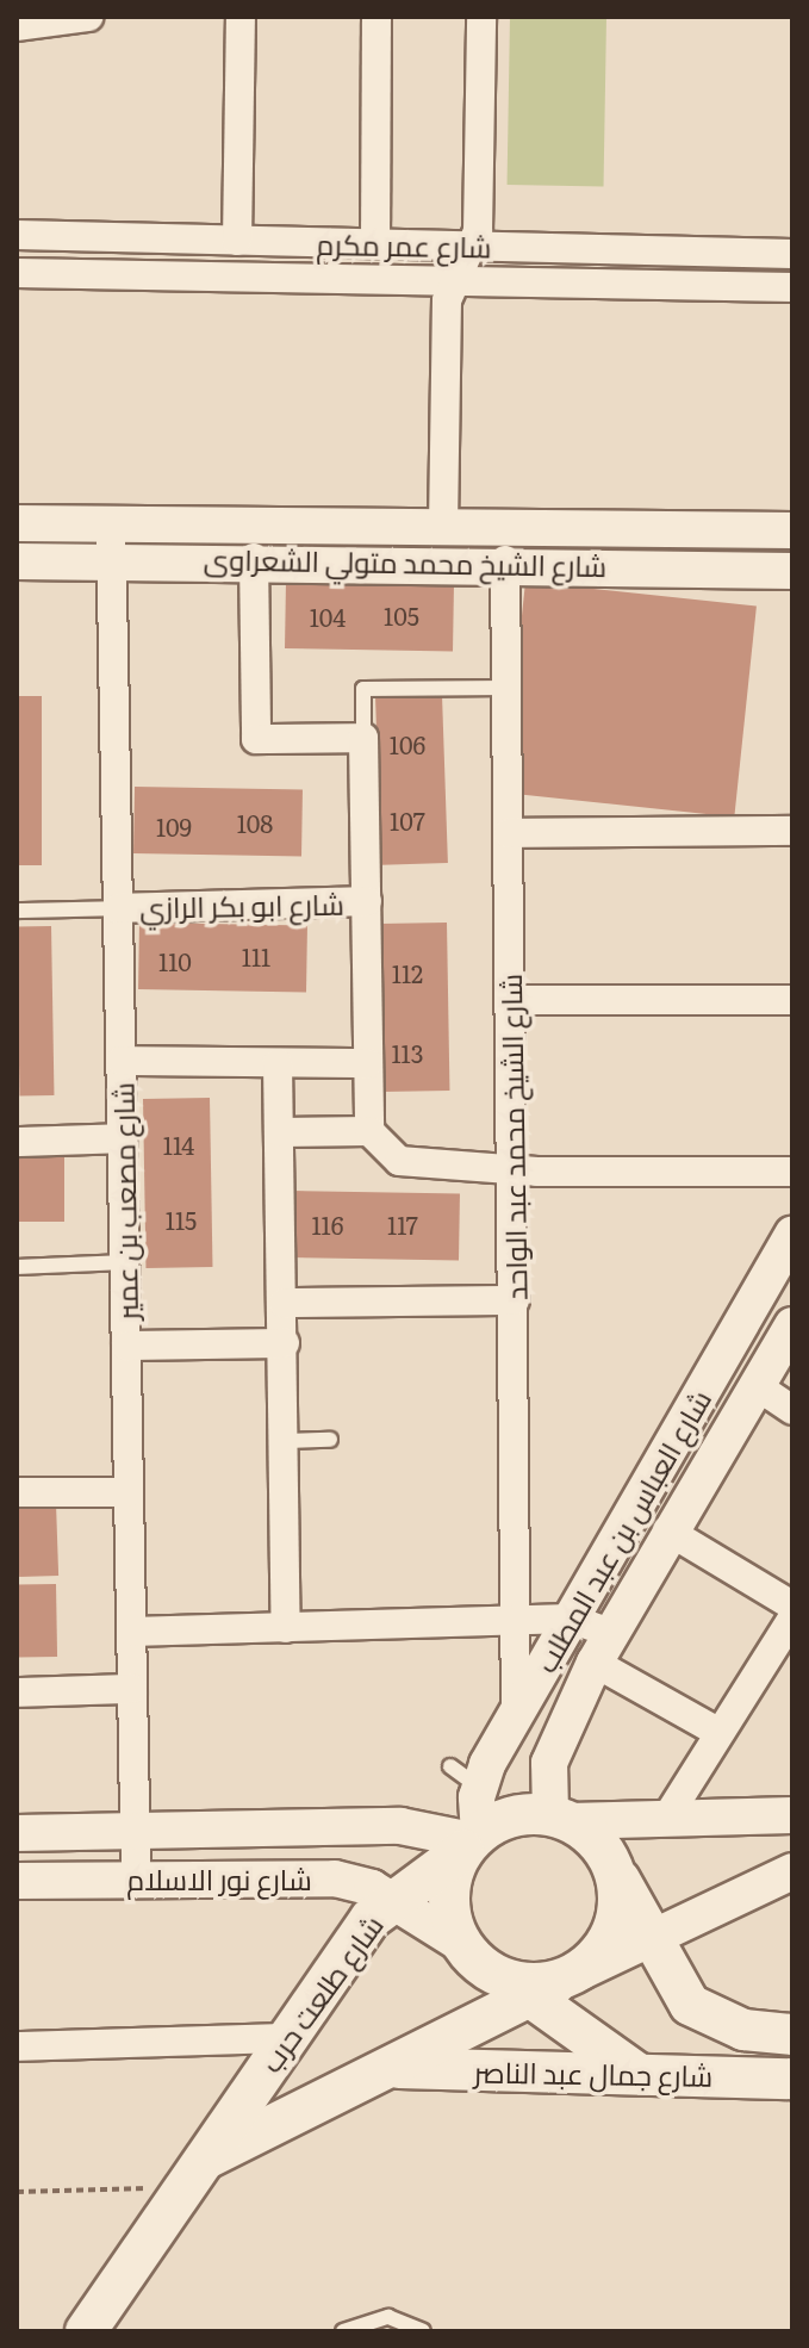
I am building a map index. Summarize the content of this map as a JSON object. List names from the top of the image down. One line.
{"streets":{"main road":["شارع طلعت حرب","شارع جمال عبد الناصر"],"street":["شارع عمر مكرم","شارع الشيخ محمد متولي الشعراوى","شارع ابو بكر الرازي","شارع الشيخ محمد عبد الواحد","شارع مصعب بن عمير","شارع العباس بن عبد المطلب","شارع نور الاسلام"]},"crossings":[["شارع الشيخ محمد متولي الشعراوى","شارع الشيخ محمد عبد الواحد"],["شارع الشيخ محمد متولي الشعراوى","شارع مصعب بن عمير"],["شارع ابو بكر الرازي","شارع مصعب بن عمير"],["شارع الشيخ محمد عبد الواحد","شارع العباس بن عبد المطلب"],["شارع مصعب بن عمير","شارع نور الاسلام"],["شارع العباس بن عبد المطلب","شارع نور الاسلام"],["شارع العباس بن عبد المطلب","شارع طلعت حرب"],["شارع العباس بن عبد المطلب","شارع جمال عبد الناصر"],["شارع نور الاسلام","شارع طلعت حرب"],["شارع نور الاسلام","شارع جمال عبد الناصر"],["شارع طلعت حرب","شارع جمال عبد الناصر"]],"house_numbers":["105","104","106","107","108","109","111","110","112","113","114","115","116","117"]}
